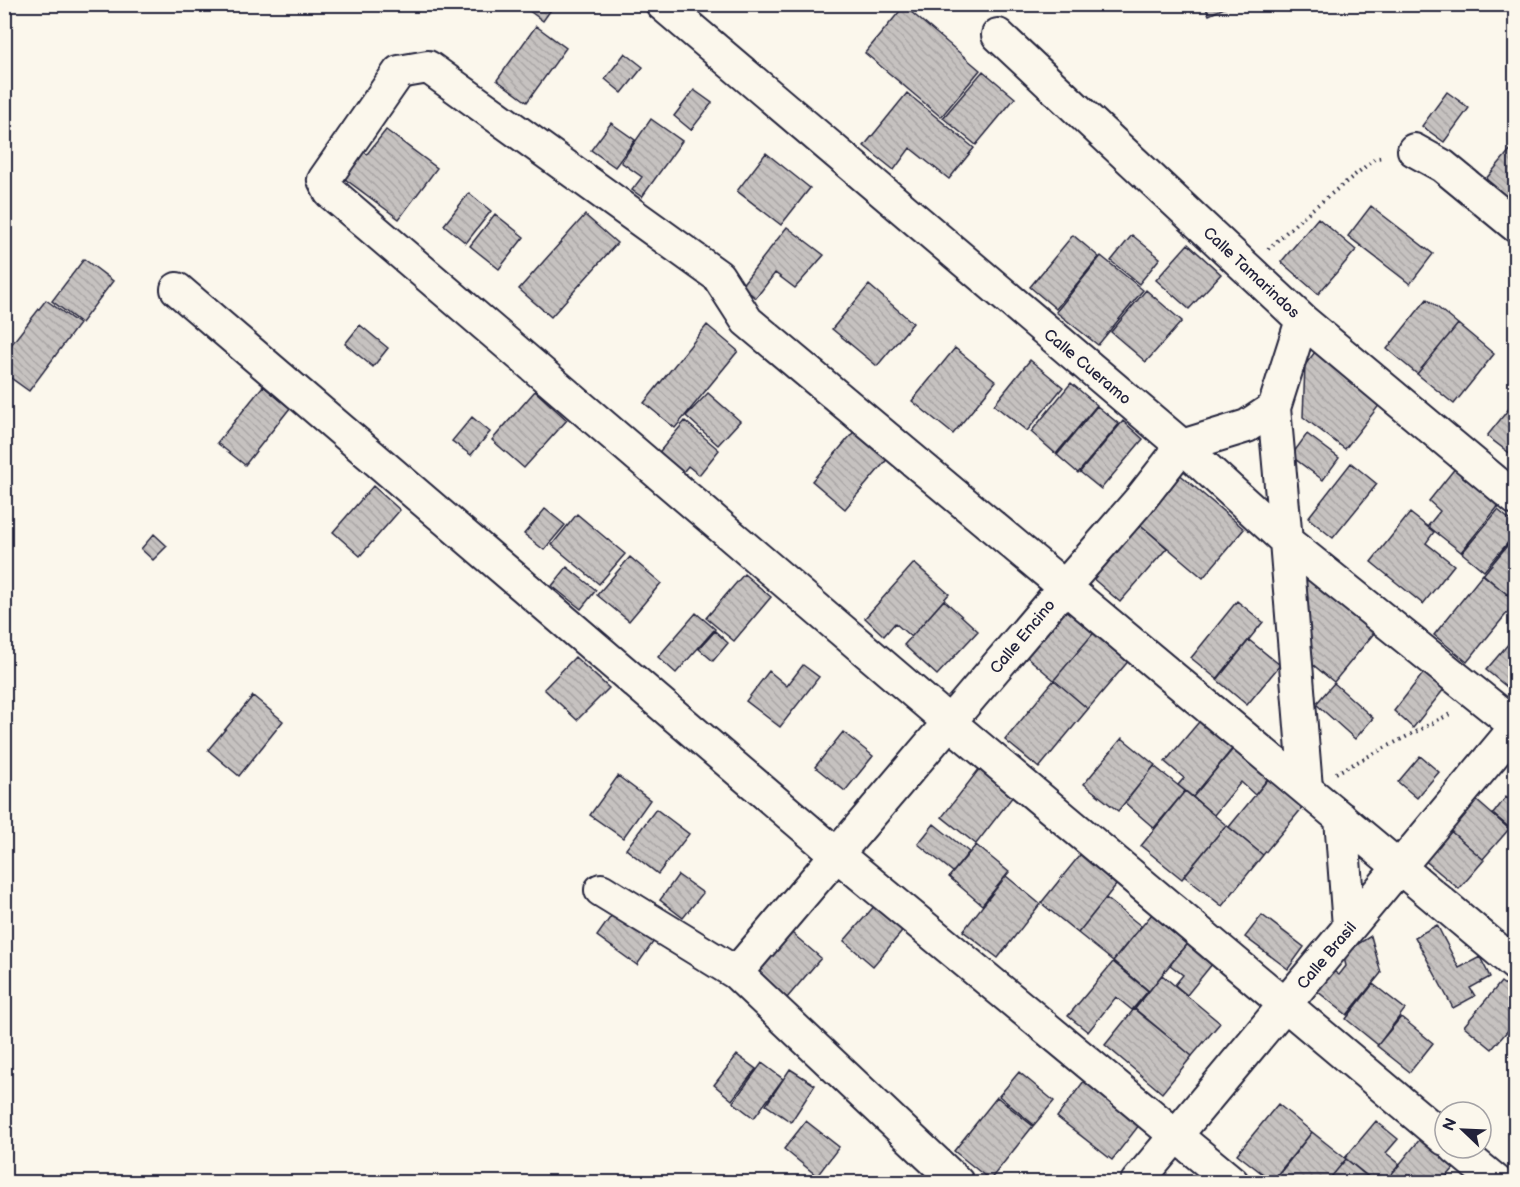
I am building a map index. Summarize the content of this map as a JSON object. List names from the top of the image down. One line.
{"streets":{"street":["Calle Tamarindos","Calle Cueramo","Calle Encino","Calle Brasil"]},"crossings":[["Calle Cueramo","Calle Encino"],["Calle Cueramo","Calle Brasil"]],"north":"top left"}
